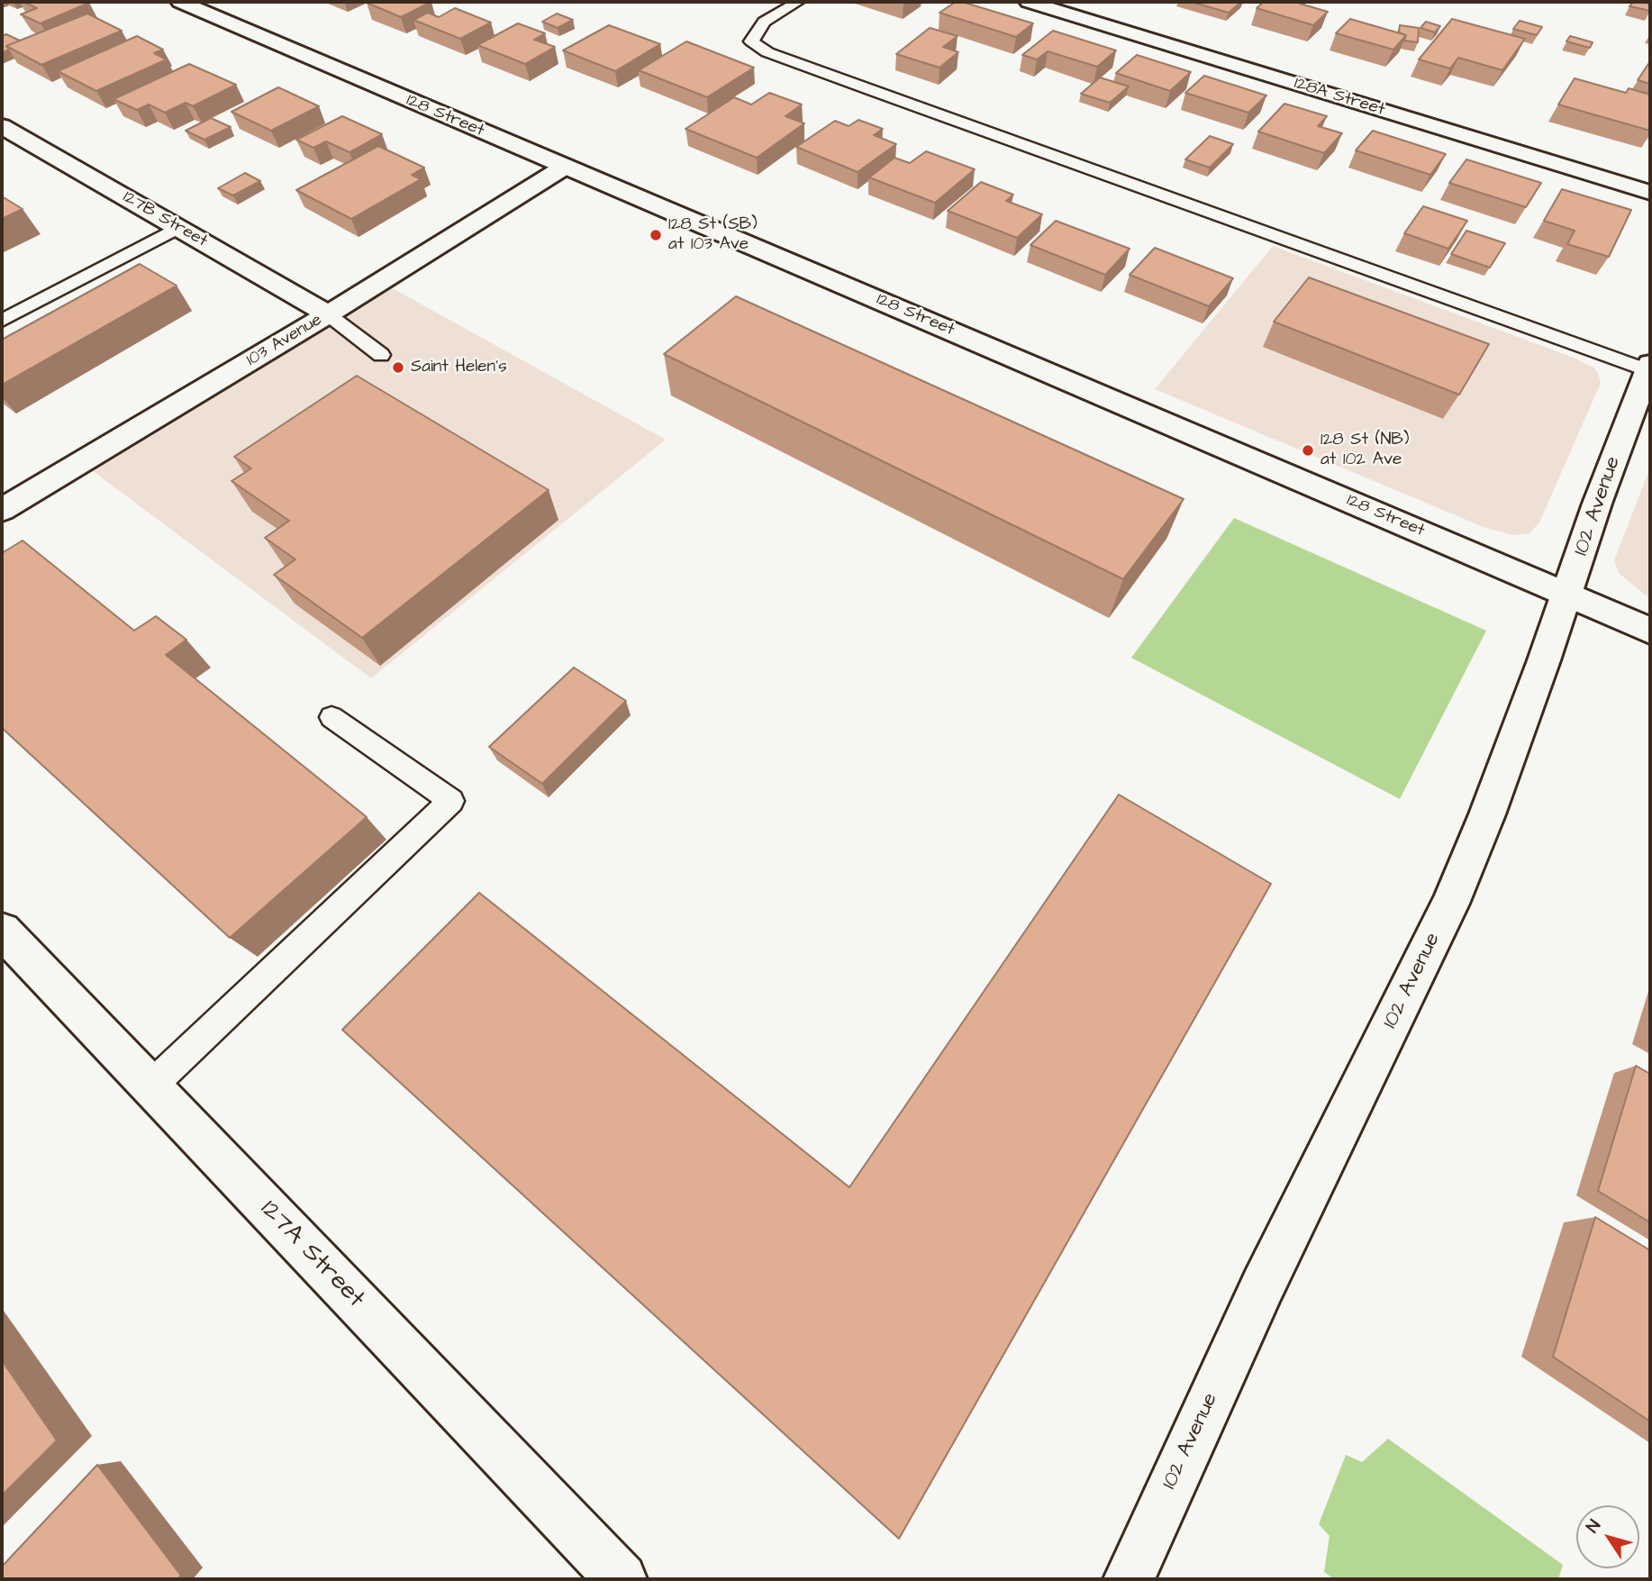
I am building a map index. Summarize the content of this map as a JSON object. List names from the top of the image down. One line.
{"streets":{"street":["128A Street","128 Street","127B Street","103 Avenue","102 Avenue","127A Street"]},"crossings":[["128 Street","103 Avenue"],["128 Street","102 Avenue"],["127B Street","103 Avenue"]],"places":["128 St (SB) at 103 Ave","Saint Helen's","128 St (NB) at 102 Ave"],"north":"top left"}
